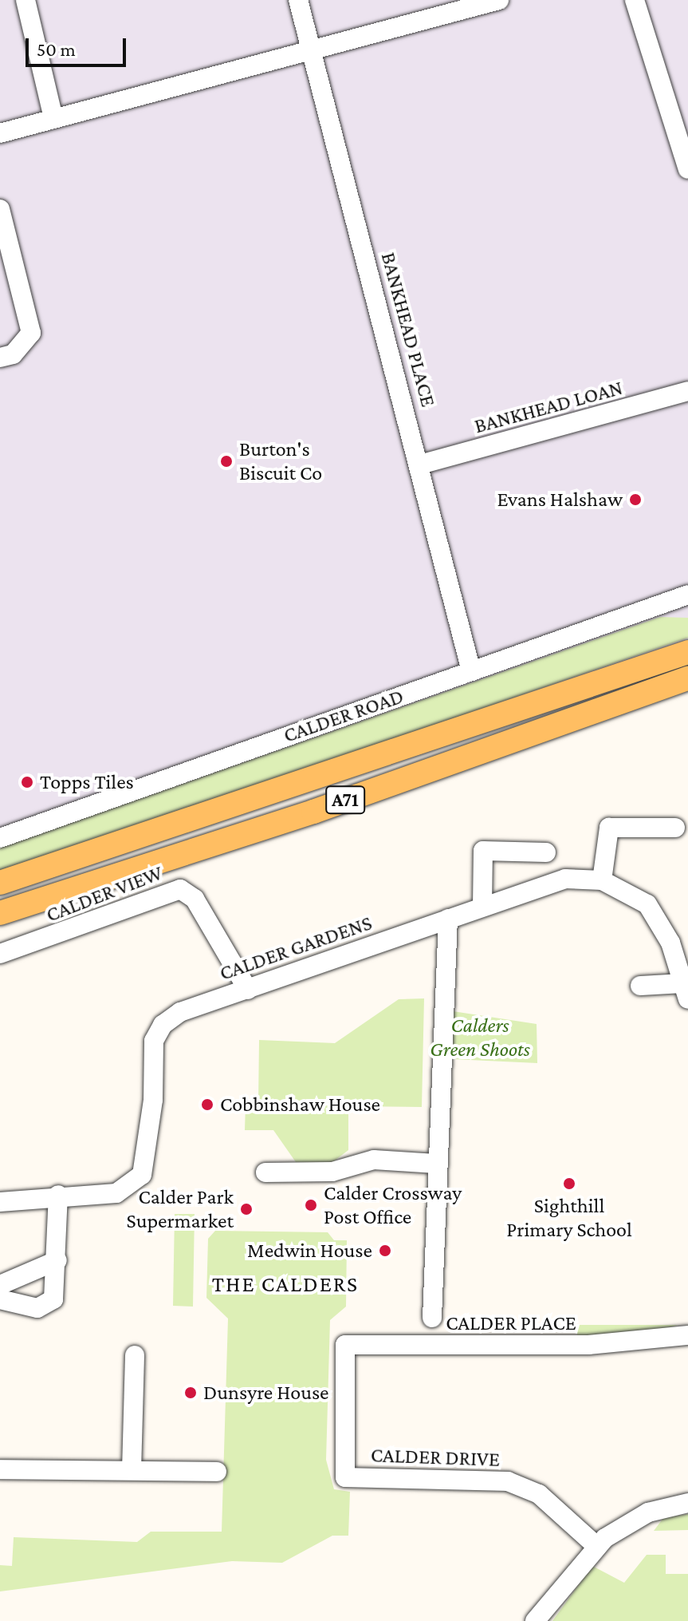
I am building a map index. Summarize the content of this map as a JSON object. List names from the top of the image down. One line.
{"streets":{"main road":["A71"],"street":["BANKHEAD PLACE","BANKHEAD LOAN","CALDER ROAD","CALDER VIEW","CALDER GARDENS","CALDER PLACE","CALDER DRIVE"]},"crossings":[["BANKHEAD PLACE","BANKHEAD LOAN"],["BANKHEAD PLACE","CALDER ROAD"],["CALDER VIEW","CALDER GARDENS"],["CALDER PLACE","CALDER DRIVE"]],"districts":["THE CALDERS"],"parks":["Calders Green Shoots"],"places":["Burton's Biscuit Co","Evans Halshaw","Topps Tiles","Cobbinshaw House","Sighthill Primary School","Calder Crossway Post Office","Calder Park Supermarket","Medwin House","Dunsyre House"],"scale_bar":"50 m"}
